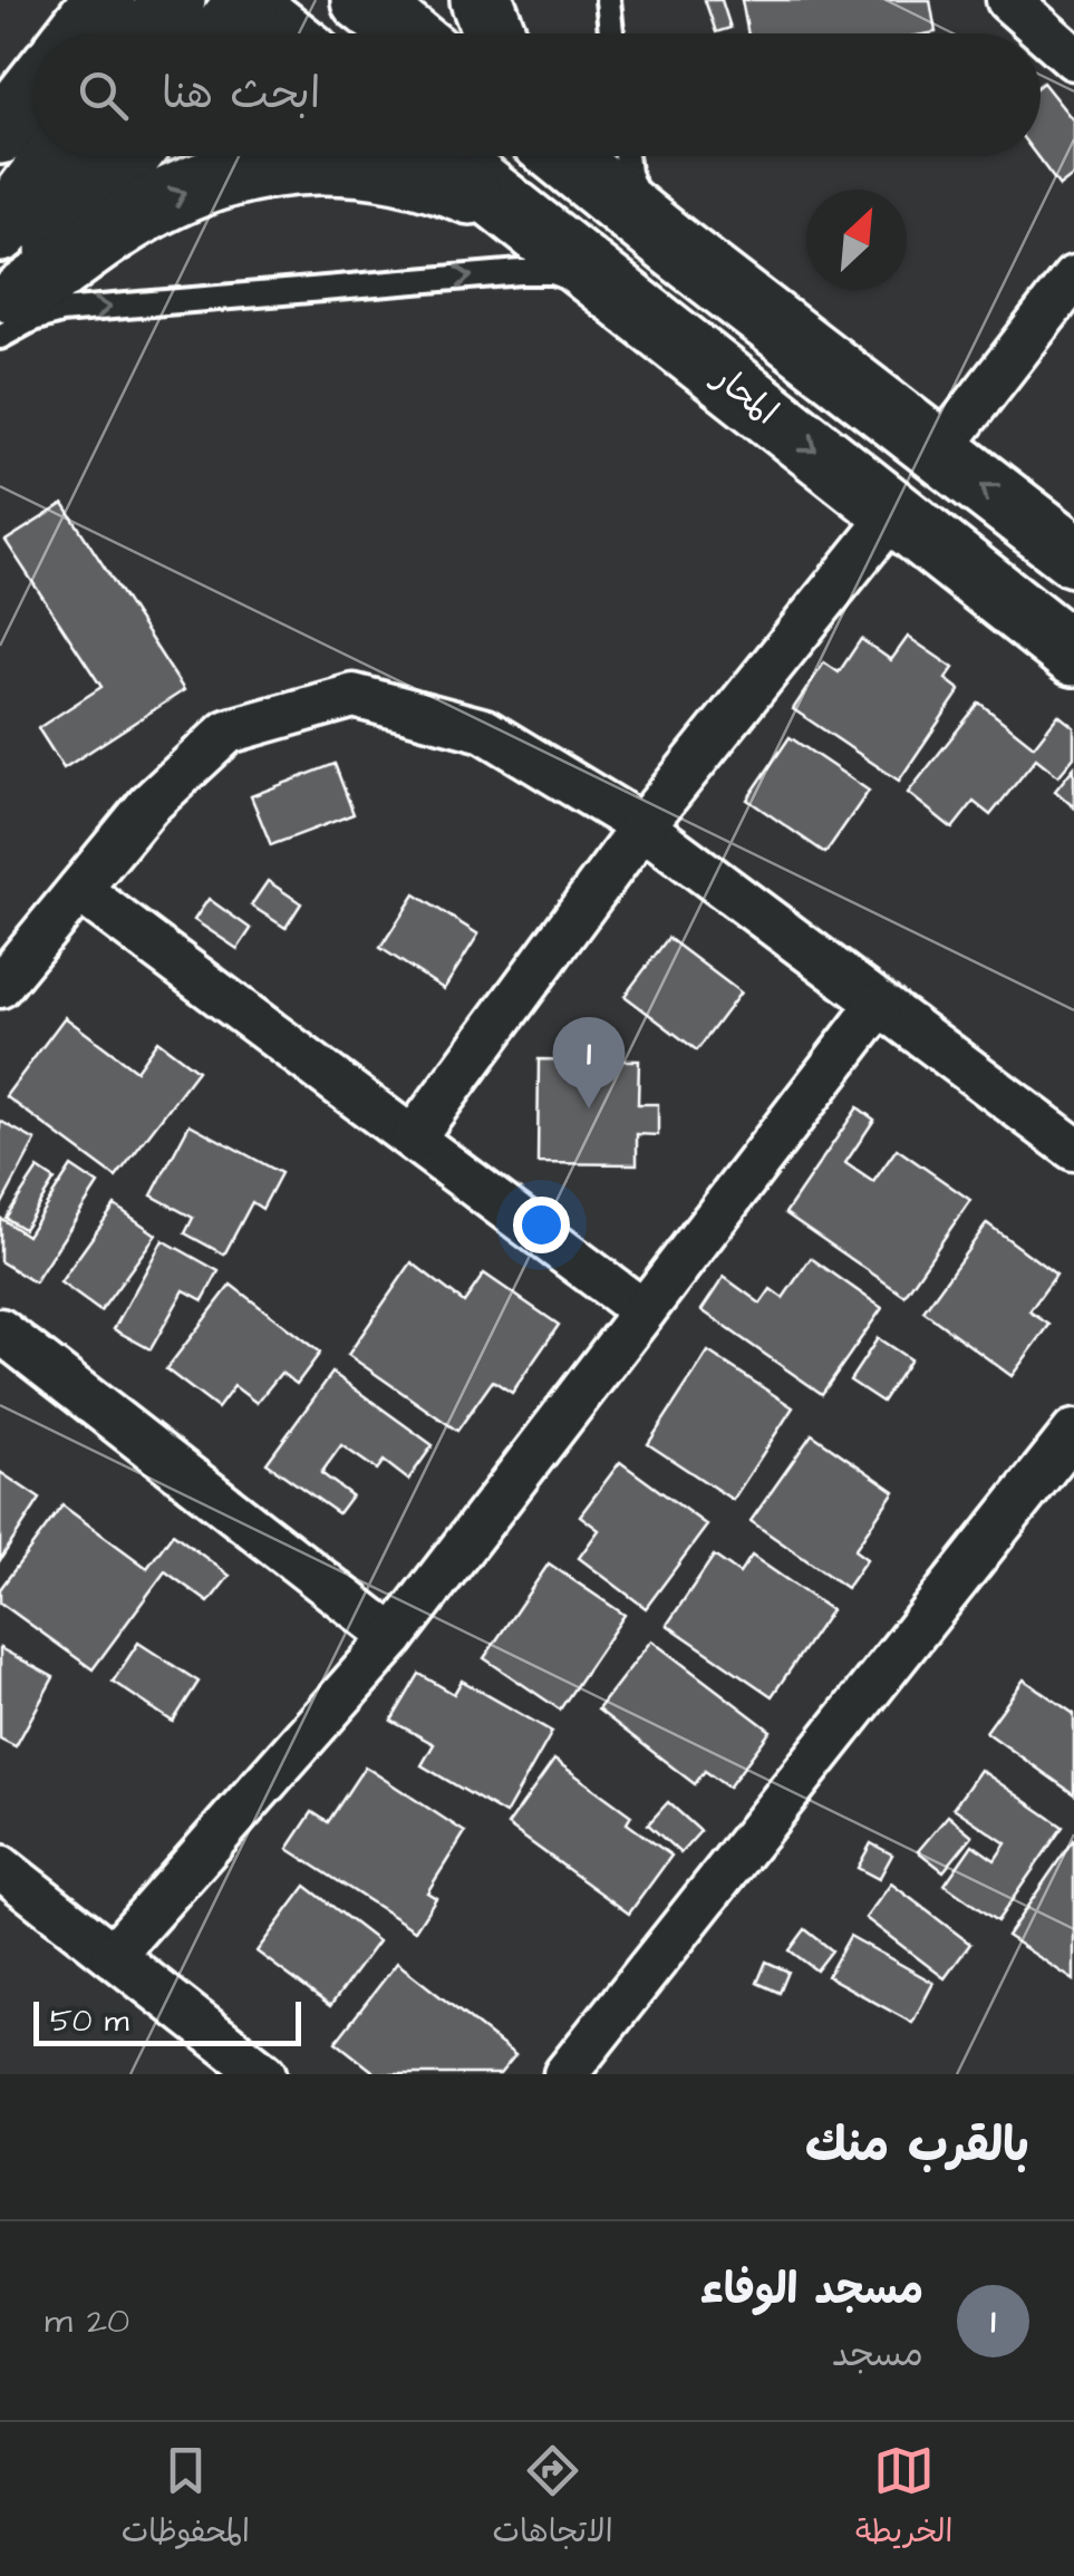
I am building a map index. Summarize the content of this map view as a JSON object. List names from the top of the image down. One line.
{"streets":{"street":["المحار"]},"scale_bar":"50 m","north":"top right","page":{"search":"ابحث هنا","pins":"1","scale":"50 m","heading":"بالقرب منك","list":[{"mark":"1","name":"مسجد الوفاء","note":"مسجد","value":"20 m"}],"nav":["الخريطة","الاتجاهات","المحفوظات"]}}
